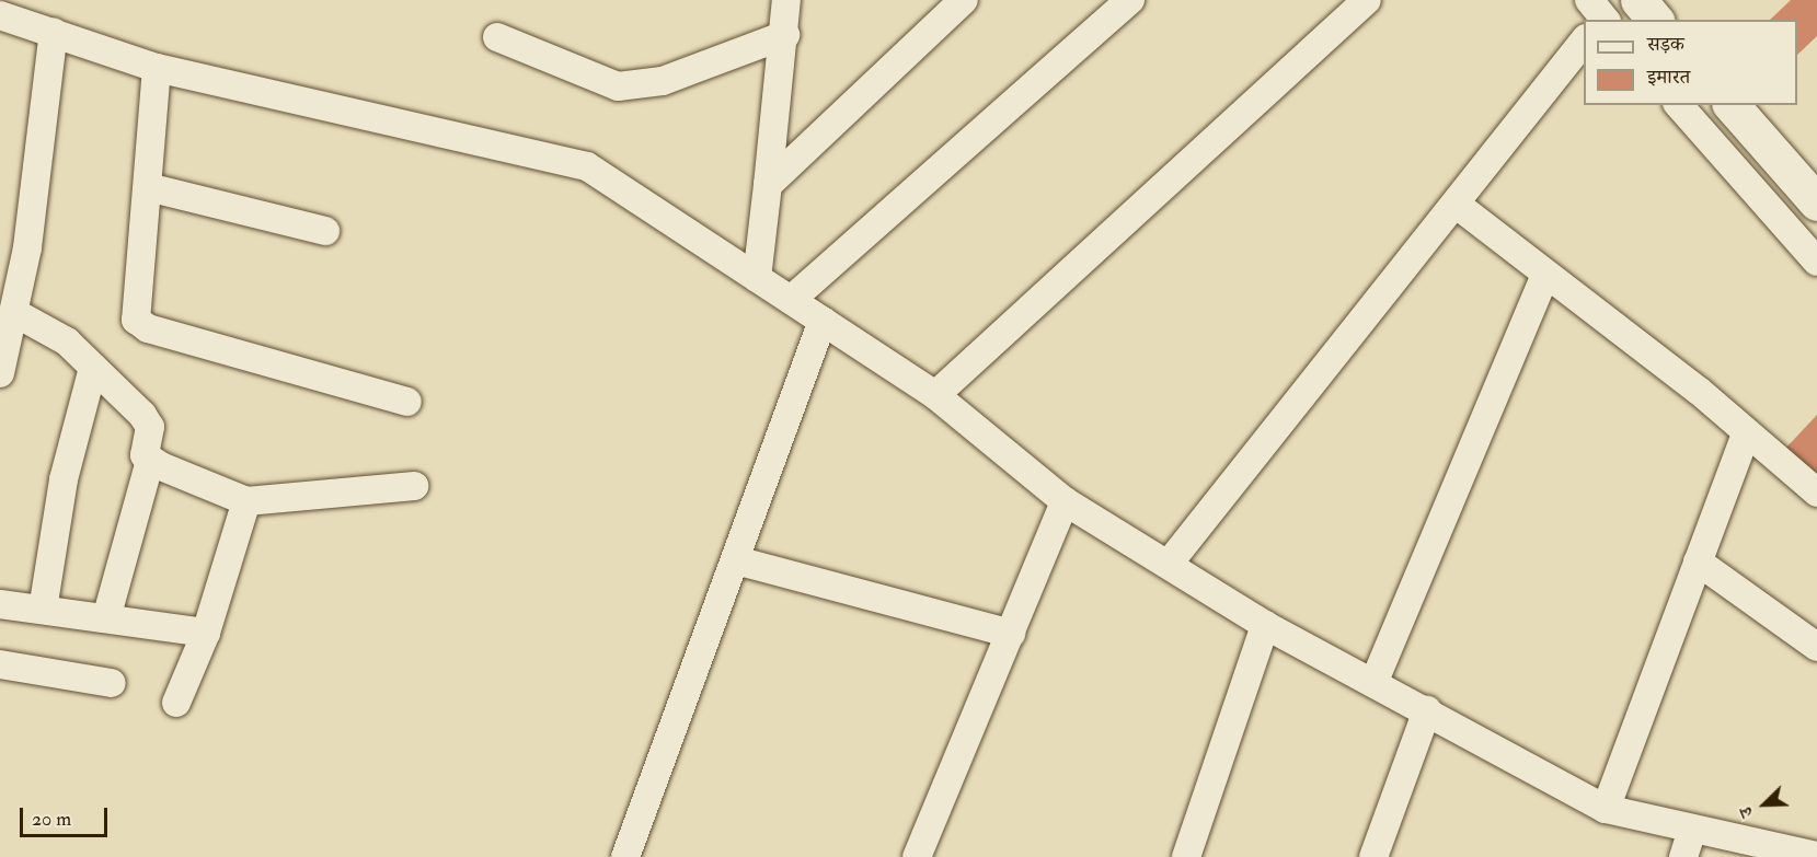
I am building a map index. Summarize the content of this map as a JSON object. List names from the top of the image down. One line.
{"legend":["सड़क","इमारत"],"scale_bar":"20 m","north":"bottom left"}
